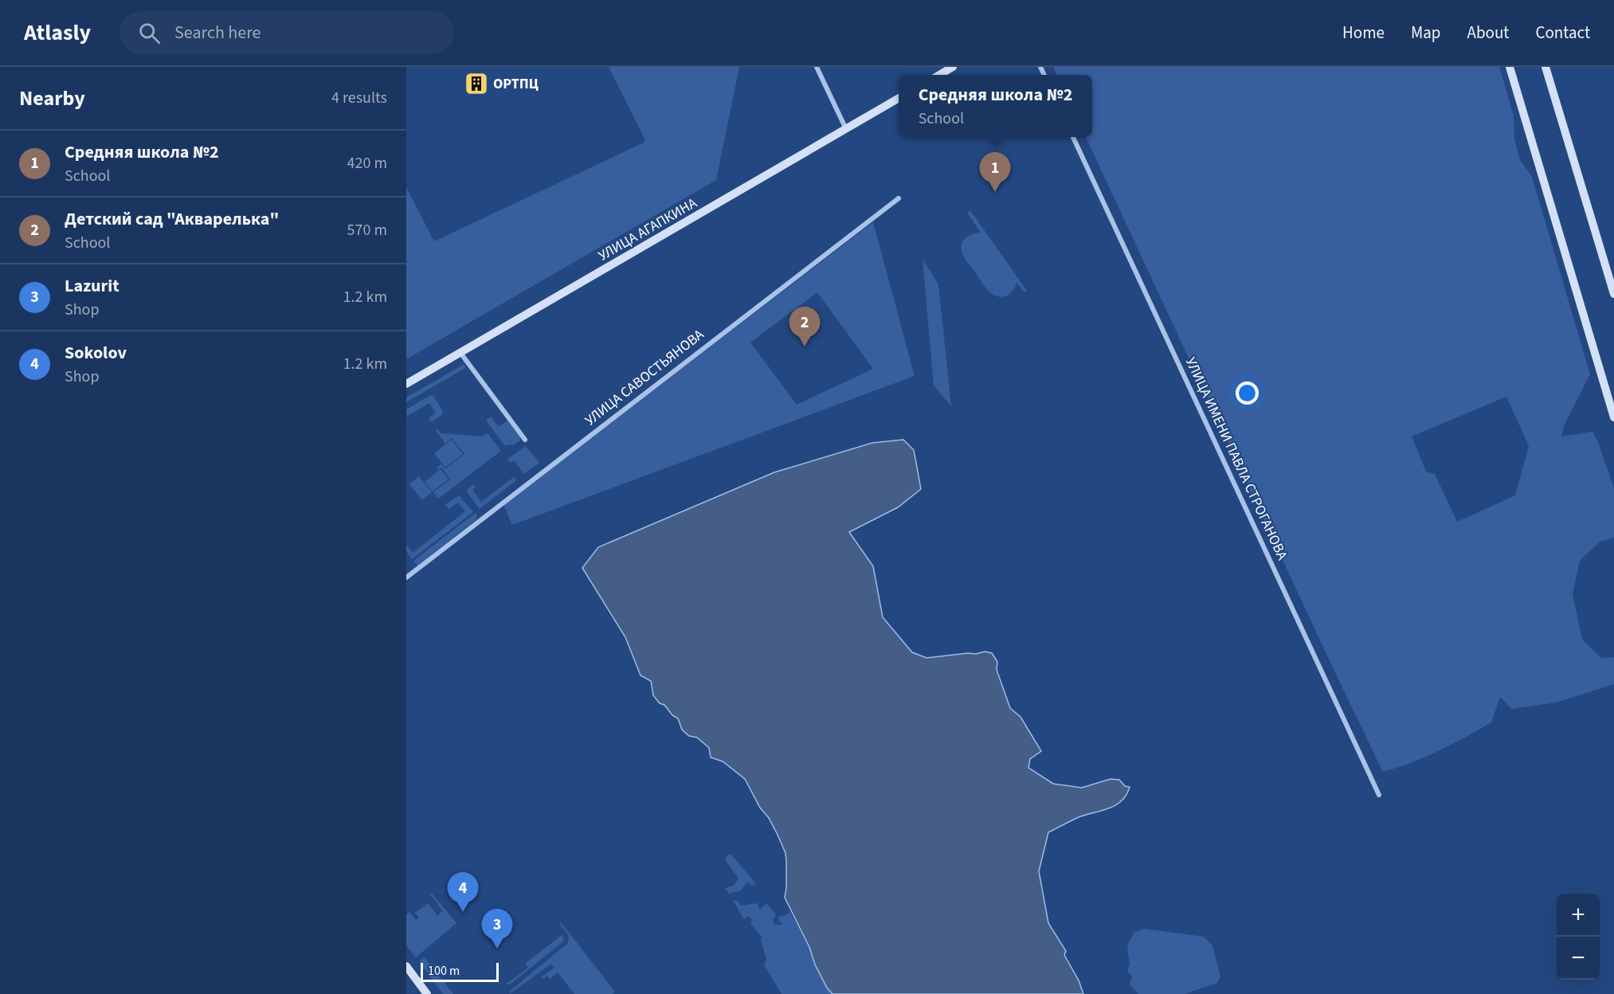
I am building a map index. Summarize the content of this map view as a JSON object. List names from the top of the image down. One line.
{"streets":{"main road":["УЛИЦА АГАПКИНА"],"street":["УЛИЦА САВОСТЬЯНОВА","УЛИЦА ИМЕНИ ПАВЛА СТРОГАНОВА"]},"places":{"building":["ОРТПЦ"]},"scale_bar":"100 m","page":{"header":"Atlasly","search":"Search here","nav":["Home","Map","About","Contact"],"heading":["Nearby","4 results"],"popup":["Средняя школа №2","School"],"list":[{"mark":"1","name":"Средняя школа №2","note":"School","value":"420 m"},{"mark":"2","name":"Детский сад \"Акварелька\"","note":"School","value":"570 m"},{"mark":"3","name":"Lazurit","note":"Shop","value":"1.2 km"},{"mark":"4","name":"Sokolov","note":"Shop","value":"1.2 km"}],"pins":["1","2","4","3"],"map_buttons":["+","−"],"scale":"100 m"}}
